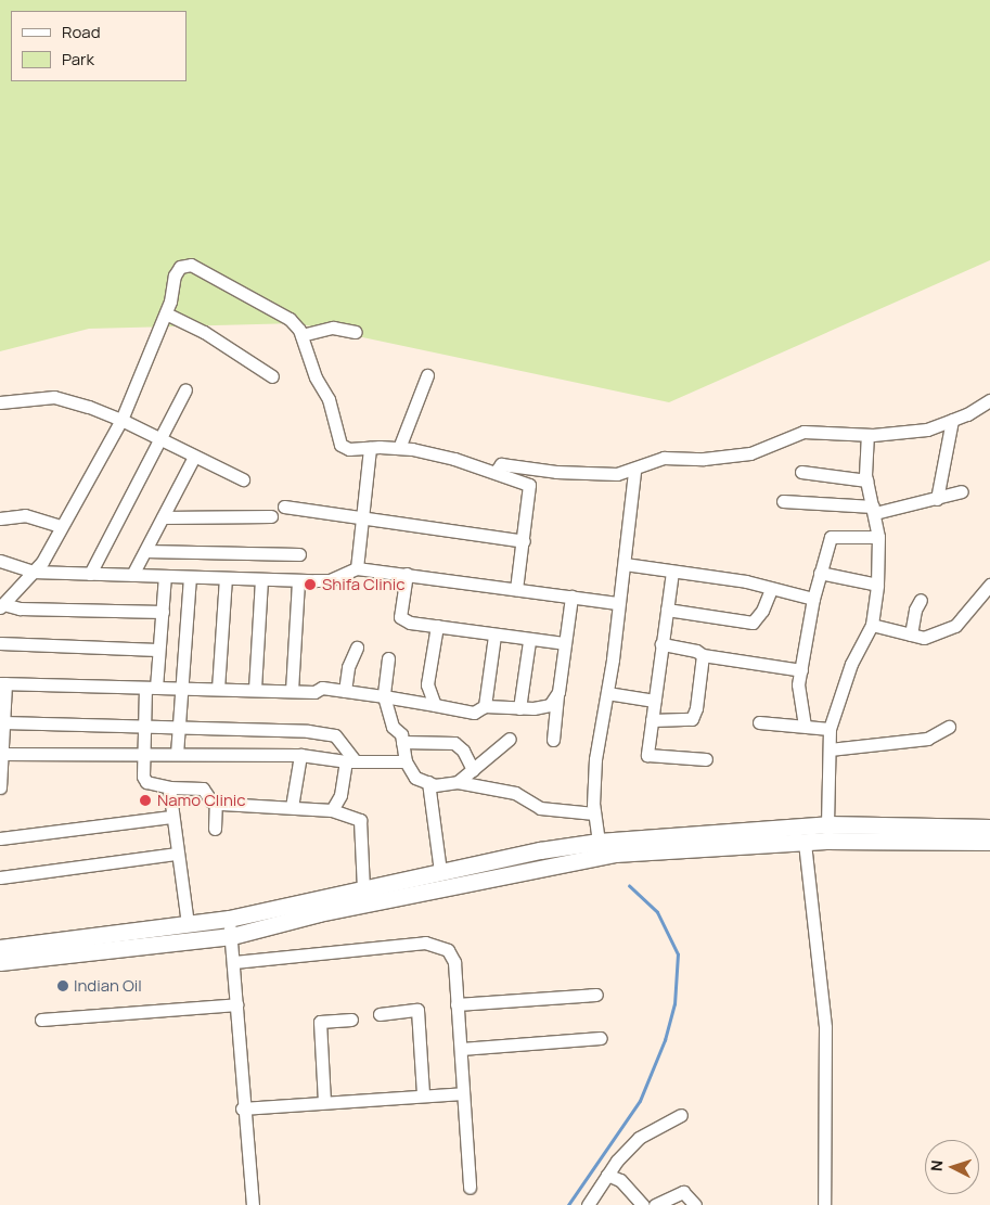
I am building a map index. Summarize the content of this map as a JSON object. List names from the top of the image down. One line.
{"places":["Shifa Clinic","Namo Clinic","Indian Oil"],"legend":["Road","Park"],"north":"left"}
